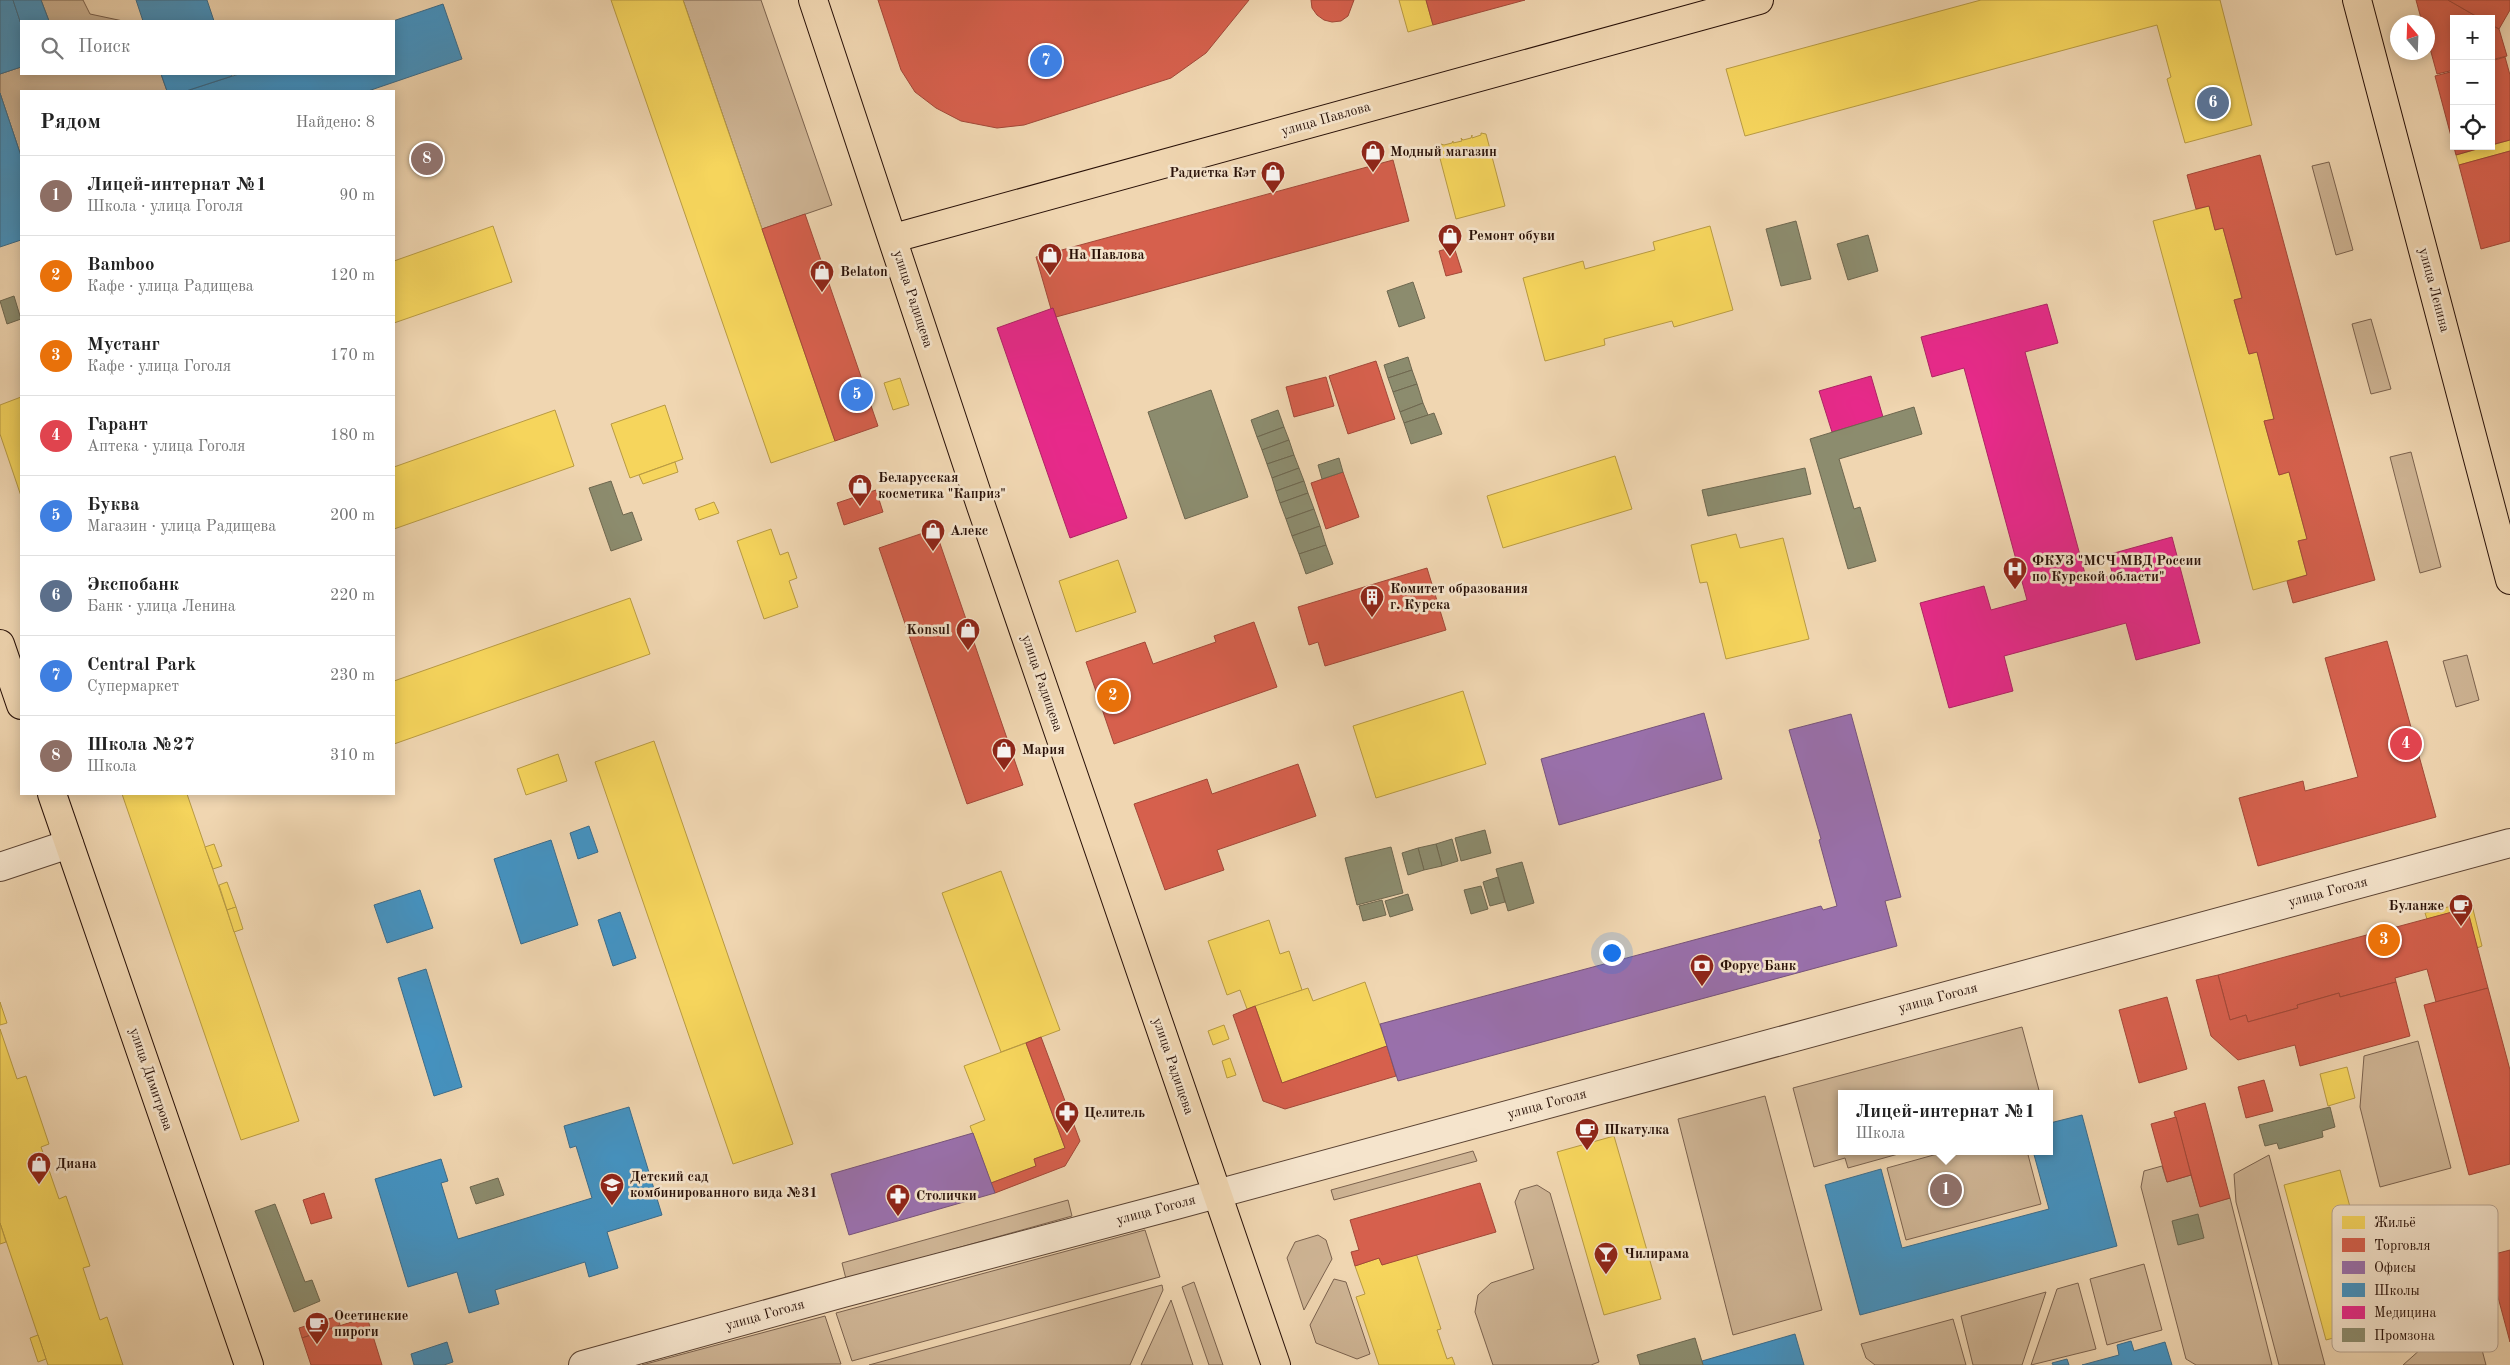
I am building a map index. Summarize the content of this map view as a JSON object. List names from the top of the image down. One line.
{"streets":{"main road":["улица Павлова","улица Ленина","улица Радищева","улица Димитрова"],"street":["улица Гоголя"]},"crossings":[["улица Павлова","улица Радищева"],["улица Радищева","улица Гоголя"]],"places":{"shop":["Модный магазин","Радистка Кэт","Ремонт обуви","На Павлова","Belaton","Беларусская косметика \"Каприз\"","Алекс","Konsul","Мария","Диана"],"hospital":["ФКУЗ \"МСЧ МВД России по Курской области\""],"building":["Комитет образования г. Курска"],"cafe":["Буланже","Шкатулка","Осетинские пироги"],"bank":["Форус Банк"],"pharmacy":["Целитель","Столички"],"school or university":["Детский сад комбинированного вида №31"],"bar":["Чилирама"]},"legend":["Жильё","Торговля","Офисы","Школы","Медицина","Промзона"],"north":"top","page":{"map_buttons":["+","−"],"search":"Поиск","pins":["7","6","8","5","2","4","3","1"],"heading":["Рядом","Найдено: 8"],"list":[{"mark":"1","name":"Лицей-интернат №1","note":"Школа · улица Гоголя","value":"90 m"},{"mark":"2","name":"Bamboo","note":"Кафе · улица Радищева","value":"120 m"},{"mark":"3","name":"Мустанг","note":"Кафе · улица Гоголя","value":"170 m"},{"mark":"4","name":"Гарант","note":"Аптека · улица Гоголя","value":"180 m"},{"mark":"5","name":"Буква","note":"Магазин · улица Радищева","value":"200 m"},{"mark":"6","name":"Экспобанк","note":"Банк · улица Ленина","value":"220 m"},{"mark":"7","name":"Central Park","note":"Супермаркет","value":"230 m"},{"mark":"8","name":"Школа №27","note":"Школа","value":"310 m"}],"popup":["Лицей-интернат №1","Школа"]}}
